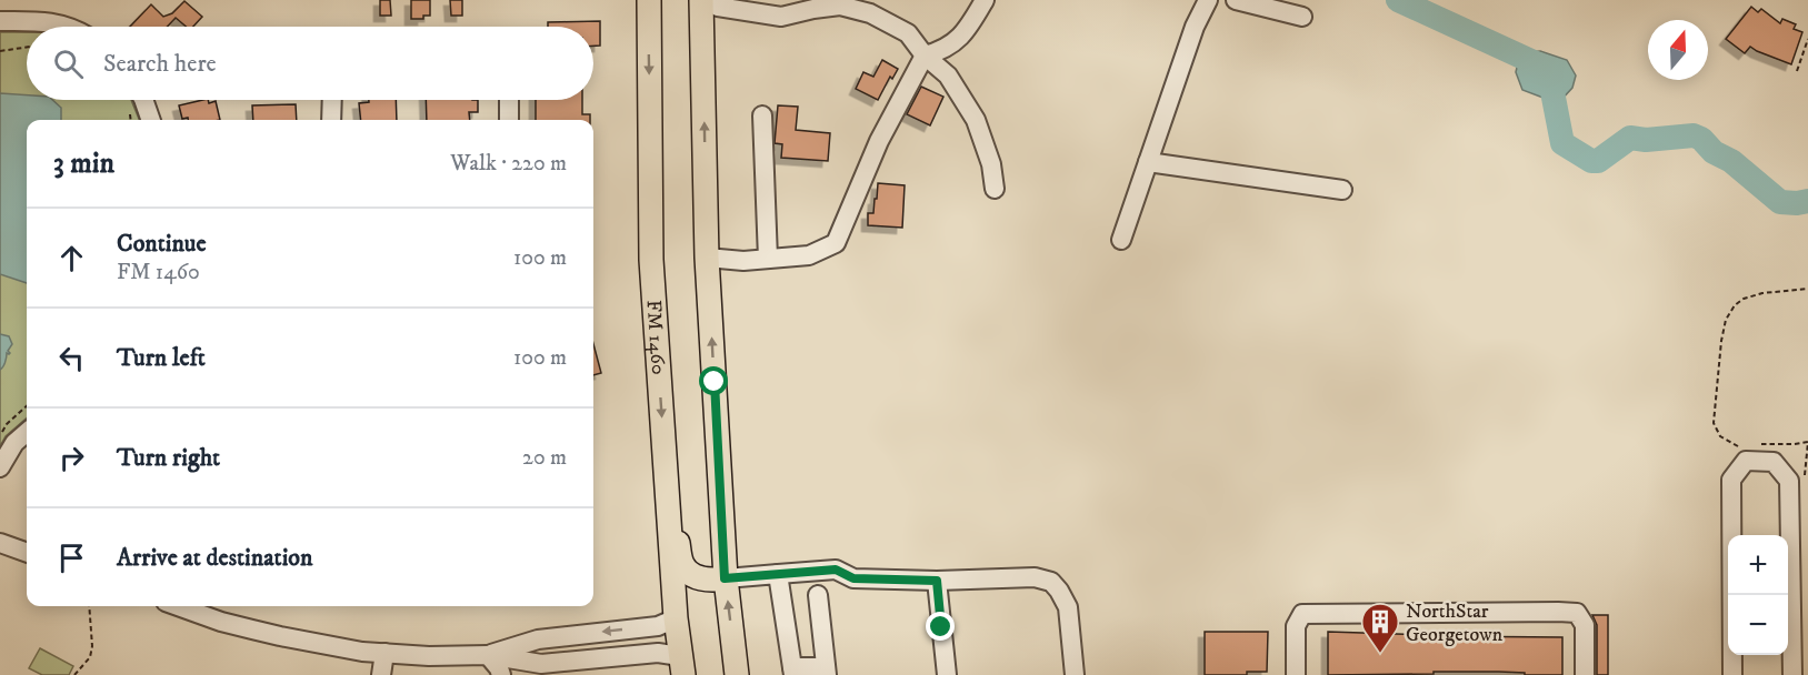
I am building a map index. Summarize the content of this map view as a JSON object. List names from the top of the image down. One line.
{"streets":{"main road":["FM 1460"]},"places":{"building":["NorthStar Georgetown"]},"north":"top","page":{"search":"Search here","heading":["3 min","Walk · 220 m"],"list":[["Continue","FM 1460","100 m"],["Turn left","100 m"],["Turn right","20 m"],"Arrive at destination"],"map_buttons":["+","−"]}}
